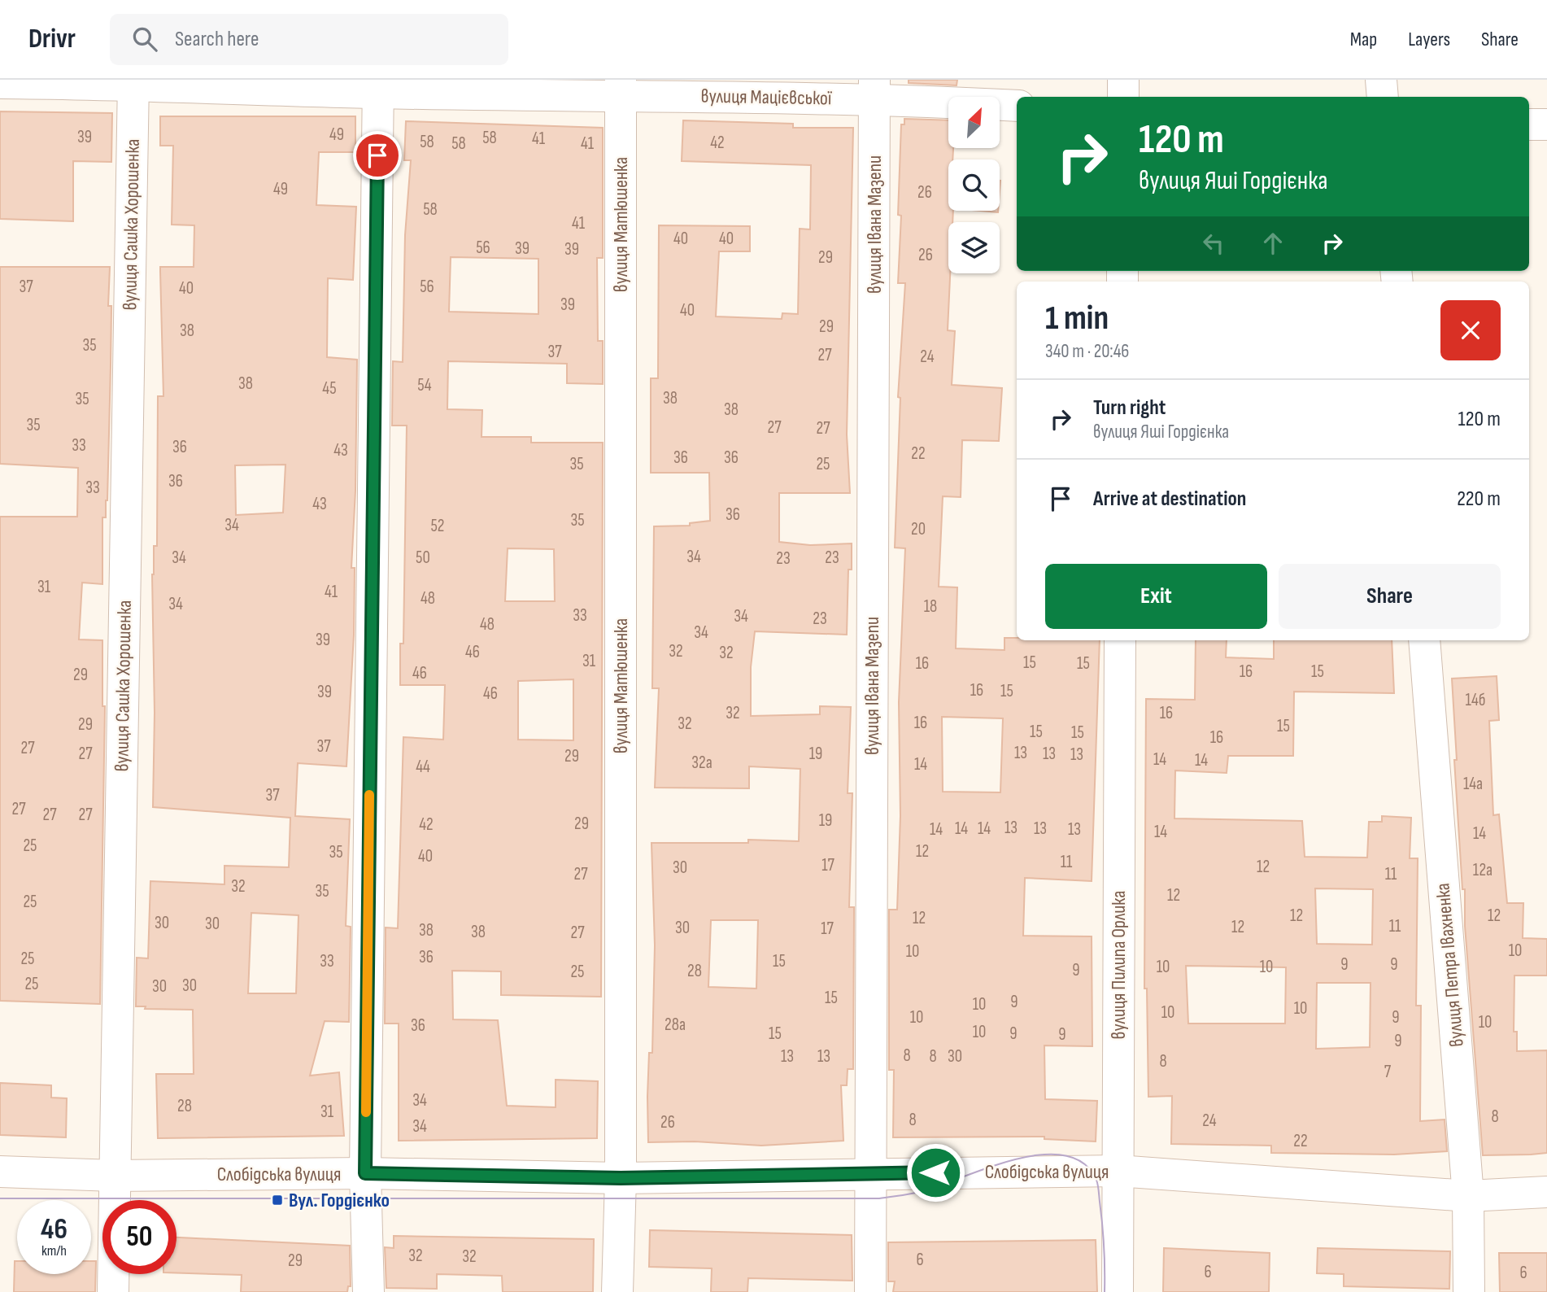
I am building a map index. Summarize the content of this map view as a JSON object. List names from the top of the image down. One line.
{"streets":{"street":["вулиця Мацієвської","вулиця Сашка Хорошенка","вулиця Матюшенка","вулиця Івана Мазепи","вулиця Пилипа Орлика","вулиця Петра Івахненка","Слобідська вулиця"]},"crossings":[["вулиця Мацієвської","вулиця Сашка Хорошенка"],["вулиця Мацієвської","вулиця Матюшенка"],["вулиця Мацієвської","вулиця Івана Мазепи"],["вулиця Сашка Хорошенка","Слобідська вулиця"],["вулиця Матюшенка","Слобідська вулиця"],["вулиця Івана Мазепи","Слобідська вулиця"],["вулиця Пилипа Орлика","Слобідська вулиця"],["вулиця Петра Івахненка","Слобідська вулиця"]],"places":{"transit":["Вул. Гордієнко"]},"house_numbers":["49","39","58","41","58","42","58","41","49","26","58","41","40","40","56","39","39","26","29","37","56","40","39","40","29","38","35","37","27","24","38","54","45","38","35","38","35","27","27","33","36","43","22","36","36","35","25","36","33","43","36","35","34","52","20","34","34","50","23","23","31","41","48","34","18","33","34","23","48","34","39","32","46","32","31","15","16","15","16","15","46","29","16","15","39","46","14б","32","16","16","32","29","15","15","15","16","37","27","13","27","19","13","13","29","14","14","32а","14","44","14а","37","27","27","27","19","29","42","13","14","14","13","14","13","14","14","25","12","35","40","11","17","12","30","12а","27","11","32","35","12","25","12","12","12","30","30","11","12","30","17","38","38","27","10","10","36","25","33","15","9","9","10","10","9","28","25","25","30","30","15","9","10","10","10","10","9","10","28а","36","10","15","9","9","9","8","13","13","8","30","8","7","34","28","31","8","8","24","26","34","22","32","32","6","29","6","6"],"north":"top right","page":{"header":"Drivr","search":"Search here","nav":["Map","Layers","Share"],"turn":["120 m","вулиця Яші Гордієнка"],"heading":["1 min","340 m · 20:46"],"list":[{"name":"Turn right","note":"вулиця Яші Гордієнка","value":"120 m"},{"name":"Arrive at destination","value":"220 m"}],"buttons":["Exit","Share"],"speed":"46 km/h","limit":"50"}}
